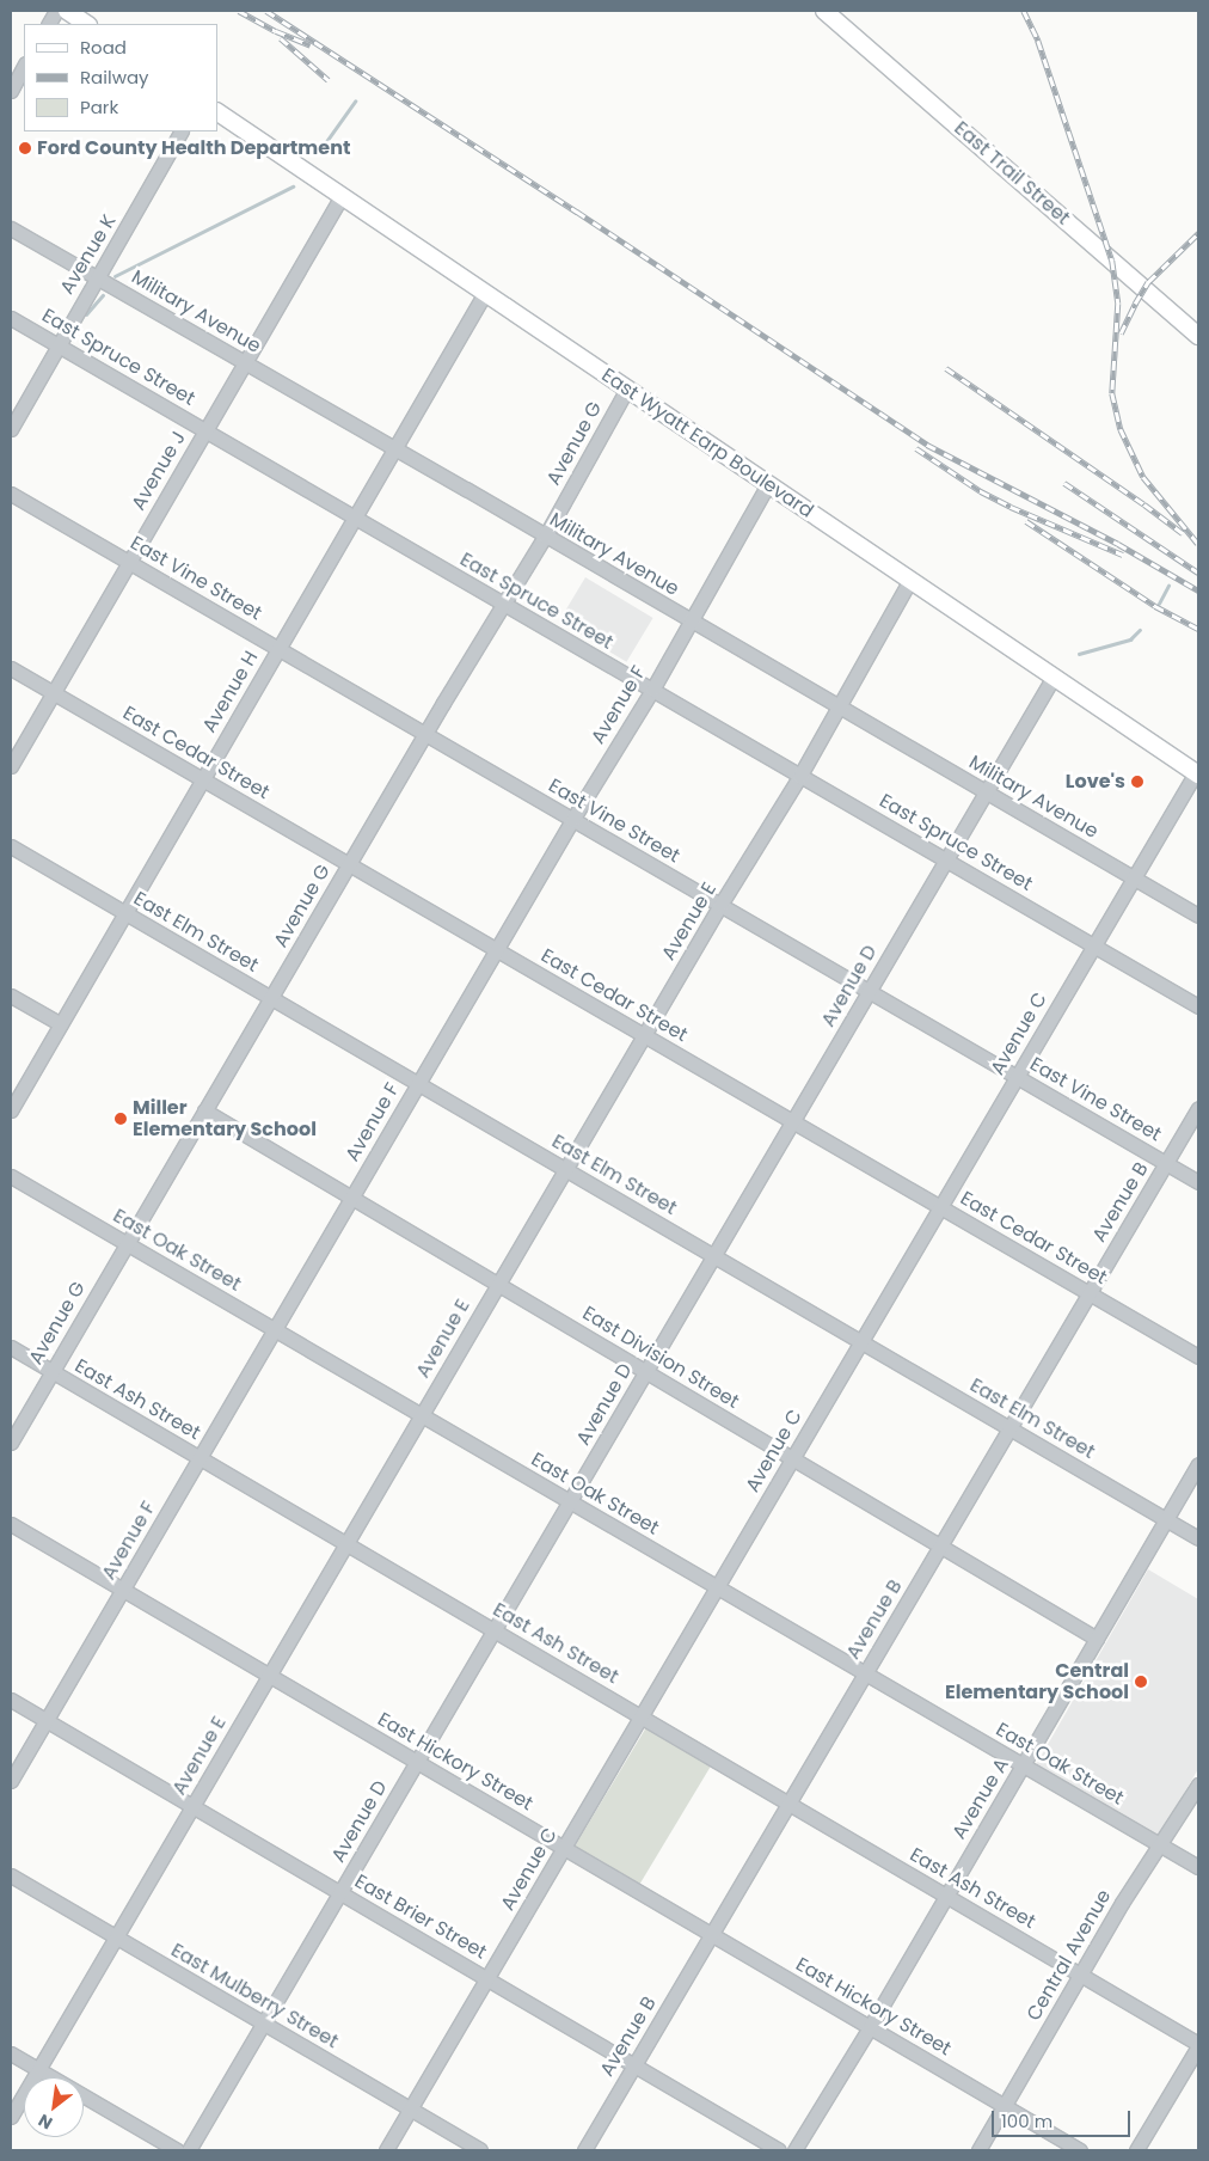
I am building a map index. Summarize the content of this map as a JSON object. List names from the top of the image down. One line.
{"streets":{"main road":["East Trail Street","East Wyatt Earp Boulevard"],"street":["Avenue K","Military Avenue","East Spruce Street","Avenue G","Avenue J","East Vine Street","Avenue H","Avenue F","East Cedar Street","Avenue E","East Elm Street","Avenue D","Avenue C","Avenue B","East Oak Street","East Division Street","East Ash Street","East Hickory Street","Avenue A","East Brier Street","Central Avenue","East Mulberry Street"]},"crossings":[["Avenue K","Military Avenue"],["Avenue K","East Spruce Street"],["Military Avenue","Avenue G"],["Military Avenue","Avenue J"],["Military Avenue","Avenue H"],["Military Avenue","Avenue F"],["Military Avenue","Avenue E"],["Military Avenue","Avenue D"],["Military Avenue","Avenue C"],["East Spruce Street","Avenue G"],["East Spruce Street","Avenue J"],["East Spruce Street","Avenue H"],["East Spruce Street","Avenue F"],["East Spruce Street","Avenue E"],["East Spruce Street","Avenue D"],["East Spruce Street","Avenue C"],["Avenue G","East Wyatt Earp Boulevard"],["Avenue G","East Vine Street"],["Avenue G","East Cedar Street"],["Avenue G","East Elm Street"],["Avenue G","East Oak Street"],["Avenue G","East Division Street"],["Avenue G","East Ash Street"],["East Wyatt Earp Boulevard","Avenue J"],["East Wyatt Earp Boulevard","Avenue H"],["East Wyatt Earp Boulevard","Avenue F"],["East Wyatt Earp Boulevard","Avenue E"],["East Wyatt Earp Boulevard","Avenue D"],["East Wyatt Earp Boulevard","Avenue C"],["Avenue J","East Vine Street"],["Avenue J","East Cedar Street"],["East Vine Street","Avenue H"],["East Vine Street","Avenue F"],["East Vine Street","Avenue E"],["East Vine Street","Avenue D"],["East Vine Street","Avenue C"],["East Vine Street","Avenue B"],["Avenue H","East Cedar Street"],["Avenue H","East Elm Street"],["Avenue F","East Cedar Street"],["Avenue F","East Elm Street"],["Avenue F","East Oak Street"],["Avenue F","East Division Street"],["Avenue F","East Ash Street"],["Avenue F","East Hickory Street"],["Avenue F","East Brier Street"],["East Cedar Street","Avenue E"],["East Cedar Street","Avenue D"],["East Cedar Street","Avenue C"],["East Cedar Street","Avenue B"],["Avenue E","East Elm Street"],["Avenue E","East Oak Street"],["Avenue E","East Division Street"],["Avenue E","East Ash Street"],["Avenue E","East Hickory Street"],["Avenue E","East Brier Street"],["Avenue E","East Mulberry Street"],["East Elm Street","Avenue D"],["East Elm Street","Avenue C"],["East Elm Street","Avenue B"],["East Elm Street","Avenue A"],["Avenue D","East Oak Street"],["Avenue D","East Division Street"],["Avenue D","East Ash Street"],["Avenue D","East Hickory Street"],["Avenue D","East Brier Street"],["Avenue D","East Mulberry Street"],["Avenue C","East Oak Street"],["Avenue C","East Division Street"],["Avenue C","East Ash Street"],["Avenue C","East Hickory Street"],["Avenue C","East Brier Street"],["Avenue C","East Mulberry Street"],["Avenue B","East Oak Street"],["Avenue B","East Division Street"],["Avenue B","East Ash Street"],["Avenue B","East Hickory Street"],["Avenue B","East Brier Street"],["East Oak Street","Avenue A"],["East Oak Street","Central Avenue"],["East Division Street","Avenue A"],["East Ash Street","Avenue A"],["East Ash Street","Central Avenue"],["East Hickory Street","Avenue A"],["East Hickory Street","Central Avenue"]],"places":["Ford County Health Department","Love's","Miller Elementary School","Central Elementary School"],"legend":["Road","Railway","Park"],"scale_bar":"100 m","north":"bottom left"}
